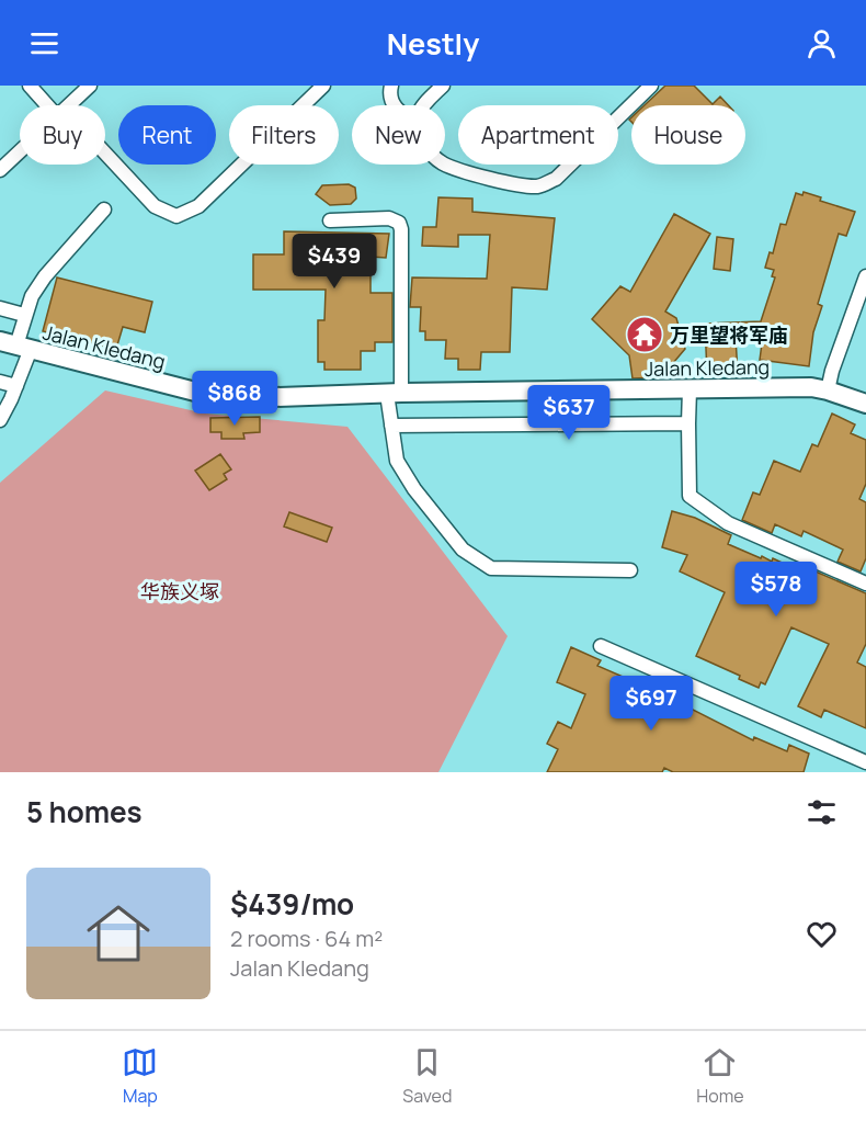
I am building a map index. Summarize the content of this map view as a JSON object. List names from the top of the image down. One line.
{"streets":{"main road":["Jalan Kledang"]},"parks":["华族义塚"],"places":{"temple":["万里望将军庙"]},"page":{"header":"Nestly","chip":["Buy","Rent","Filters","New","Apartment","House"],"price":["$439","$868","$637","$578","$697"],"heading":"5 homes","list":[{"name":"$439/mo","note":"2 rooms · 64 m² · Jalan Kledang"}],"tabs":["Map","Saved","Home"]}}
